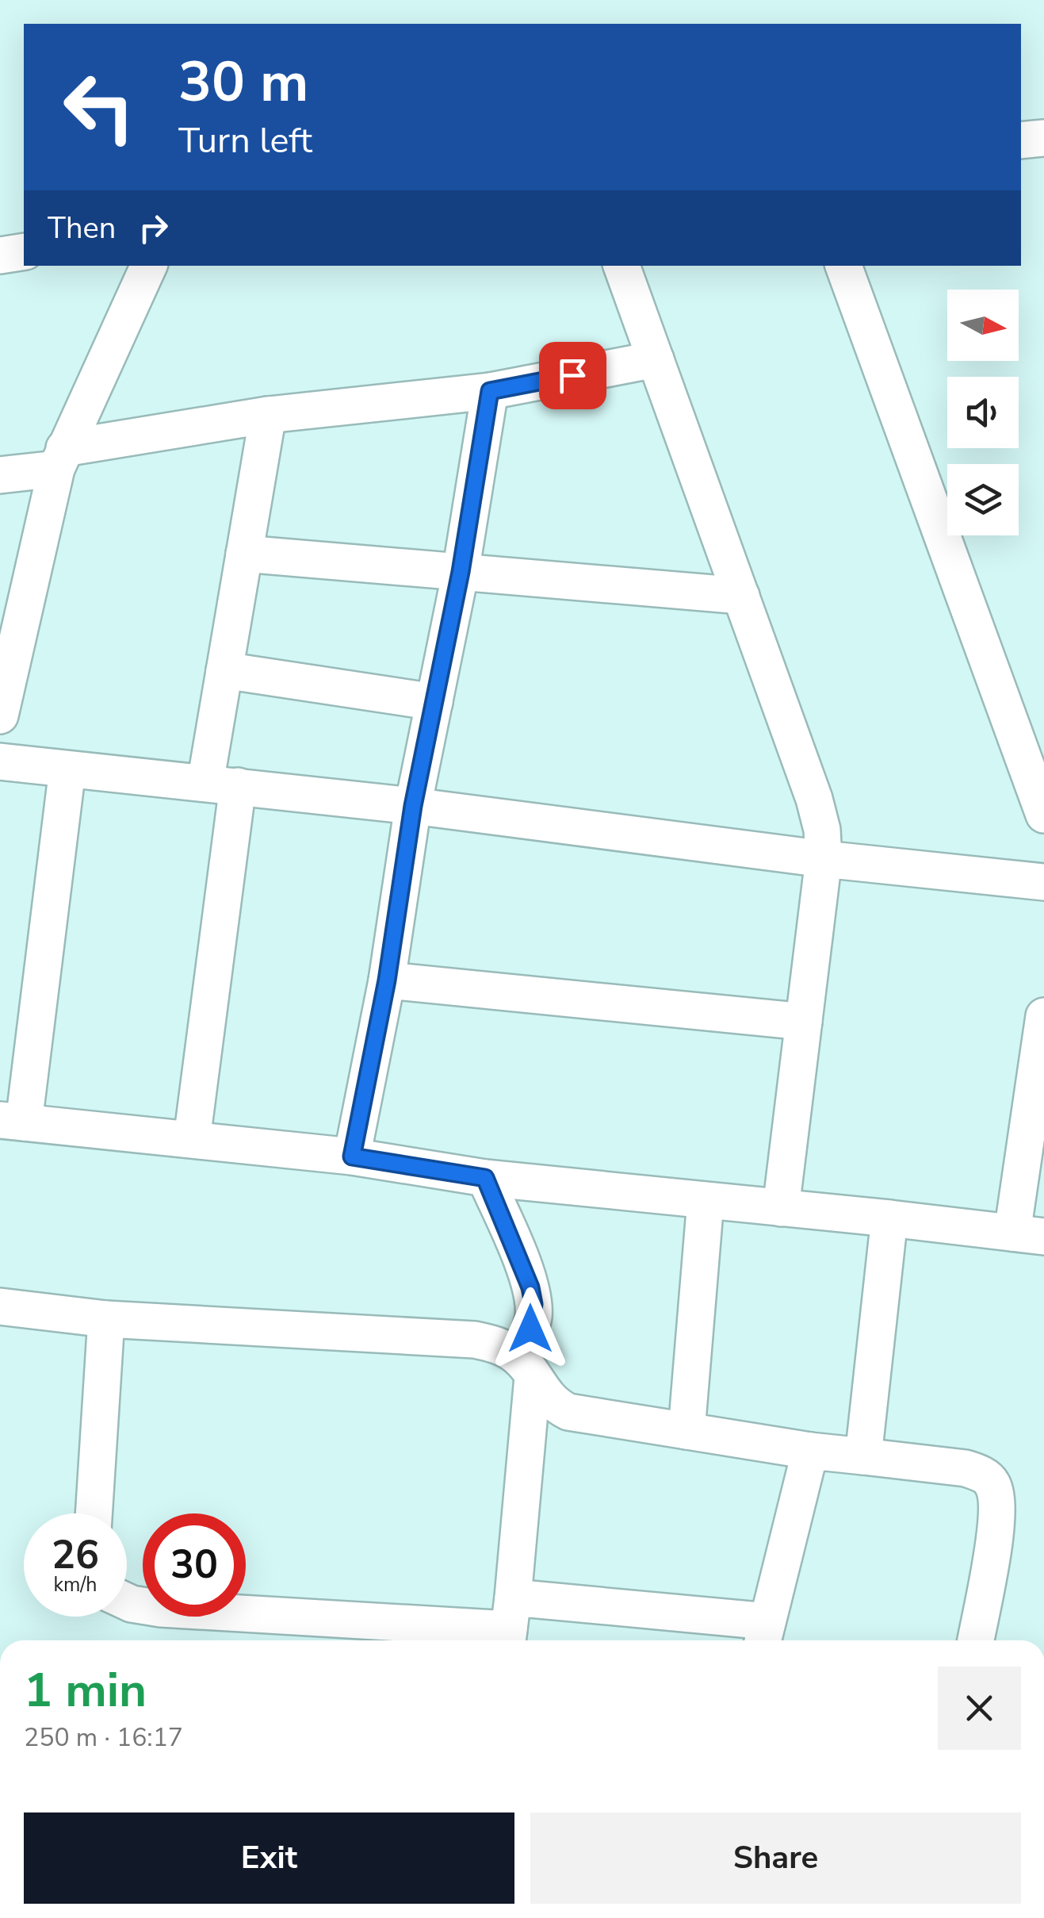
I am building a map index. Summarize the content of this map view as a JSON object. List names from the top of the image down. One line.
{"north":"right","page":{"turn":["30 m","Turn left"],"then":"Then","speed":"26 km/h","limit":"30","heading":["1 min","250 m · 16:17"],"buttons":["Exit","Share"]}}
